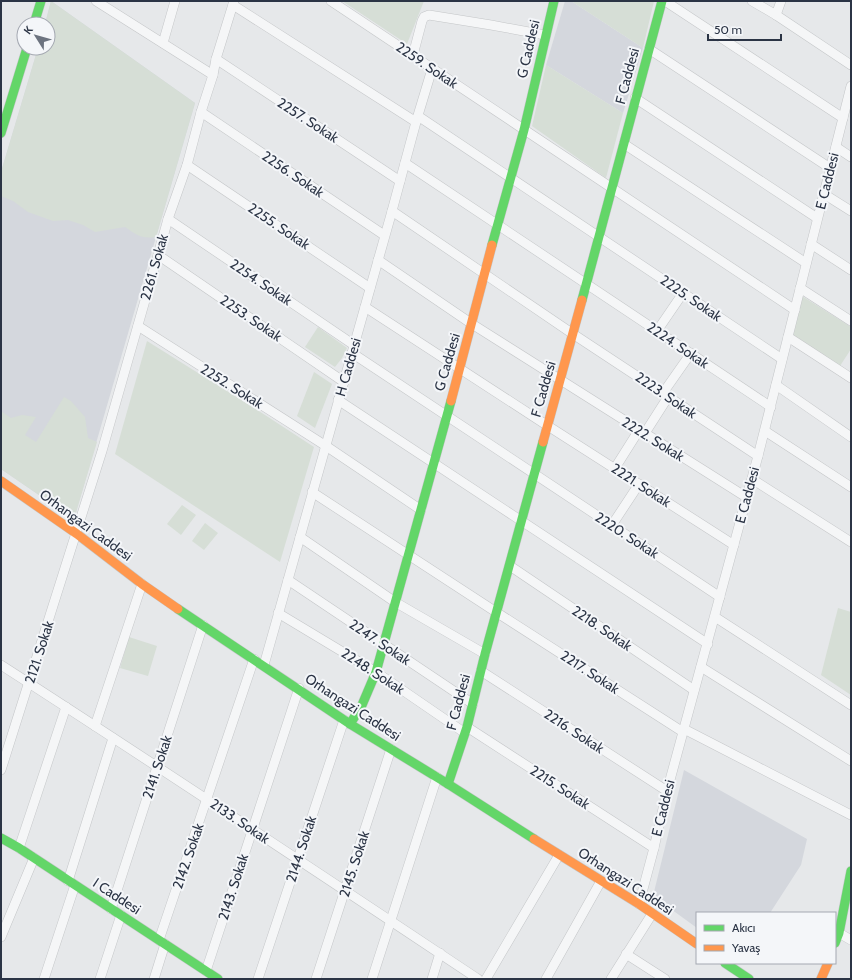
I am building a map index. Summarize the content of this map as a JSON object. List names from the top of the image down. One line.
{"streets":{"street":["G Caddesi","2259. Sokak","F Caddesi","2257. Sokak","2256. Sokak","E Caddesi","2255. Sokak","2261. Sokak","2254. Sokak","2225. Sokak","2253. Sokak","2224. Sokak","H Caddesi","2252. Sokak","2223. Sokak","2222. Sokak","2221. Sokak","Orhangazi Caddesi","2220. Sokak","2218. Sokak","2247. Sokak","2121. Sokak","2248. Sokak","2217. Sokak","2216. Sokak","2141. Sokak","2215. Sokak","2133. Sokak","2144. Sokak","2142. Sokak","2145. Sokak","2143. Sokak","I Caddesi"]},"crossings":[["G Caddesi","2259. Sokak"],["G Caddesi","2254. Sokak"],["G Caddesi","2225. Sokak"],["G Caddesi","2224. Sokak"],["G Caddesi","2252. Sokak"],["G Caddesi","2223. Sokak"],["G Caddesi","2222. Sokak"],["G Caddesi","2221. Sokak"],["G Caddesi","Orhangazi Caddesi"],["G Caddesi","2220. Sokak"],["G Caddesi","2247. Sokak"],["G Caddesi","2248. Sokak"],["G Caddesi","2217. Sokak"],["G Caddesi","2144. Sokak"],["2259. Sokak","F Caddesi"],["2259. Sokak","E Caddesi"],["2259. Sokak","H Caddesi"],["F Caddesi","2225. Sokak"],["F Caddesi","2224. Sokak"],["F Caddesi","2223. Sokak"],["F Caddesi","2222. Sokak"],["F Caddesi","2221. Sokak"],["F Caddesi","Orhangazi Caddesi"],["F Caddesi","2220. Sokak"],["F Caddesi","2218. Sokak"],["F Caddesi","2247. Sokak"],["F Caddesi","2248. Sokak"],["F Caddesi","2217. Sokak"],["F Caddesi","2216. Sokak"],["F Caddesi","2215. Sokak"],["2257. Sokak","2261. Sokak"],["2257. Sokak","H Caddesi"],["2256. Sokak","2261. Sokak"],["2256. Sokak","H Caddesi"],["E Caddesi","2225. Sokak"],["E Caddesi","2224. Sokak"],["E Caddesi","2223. Sokak"],["E Caddesi","2222. Sokak"],["E Caddesi","2221. Sokak"],["E Caddesi","Orhangazi Caddesi"],["E Caddesi","2220. Sokak"],["E Caddesi","2218. Sokak"],["E Caddesi","2217. Sokak"],["E Caddesi","2216. Sokak"],["E Caddesi","2215. Sokak"],["2255. Sokak","2261. Sokak"],["2255. Sokak","H Caddesi"],["2261. Sokak","2254. Sokak"],["2261. Sokak","2225. Sokak"],["2261. Sokak","2253. Sokak"],["2261. Sokak","2252. Sokak"],["2261. Sokak","Orhangazi Caddesi"],["2261. Sokak","2121. Sokak"],["2254. Sokak","H Caddesi"],["2254. Sokak","2220. Sokak"],["2225. Sokak","H Caddesi"],["2253. Sokak","H Caddesi"],["2224. Sokak","H Caddesi"],["H Caddesi","2252. Sokak"],["H Caddesi","2223. Sokak"],["H Caddesi","2222. Sokak"],["H Caddesi","2221. Sokak"],["H Caddesi","Orhangazi Caddesi"],["H Caddesi","2247. Sokak"],["H Caddesi","2248. Sokak"],["H Caddesi","2217. Sokak"],["Orhangazi Caddesi","2121. Sokak"],["Orhangazi Caddesi","2141. Sokak"],["Orhangazi Caddesi","2144. Sokak"],["Orhangazi Caddesi","2142. Sokak"],["Orhangazi Caddesi","2145. Sokak"],["Orhangazi Caddesi","2143. Sokak"],["2121. Sokak","2133. Sokak"],["2248. Sokak","2215. Sokak"],["2141. Sokak","2133. Sokak"],["2141. Sokak","I Caddesi"],["2133. Sokak","2144. Sokak"],["2133. Sokak","2142. Sokak"],["2133. Sokak","2145. Sokak"],["2133. Sokak","2143. Sokak"],["2142. Sokak","I Caddesi"],["2143. Sokak","I Caddesi"]],"legend":["Akıcı","Yavaş"],"scale_bar":"50 m","north":"top left"}
